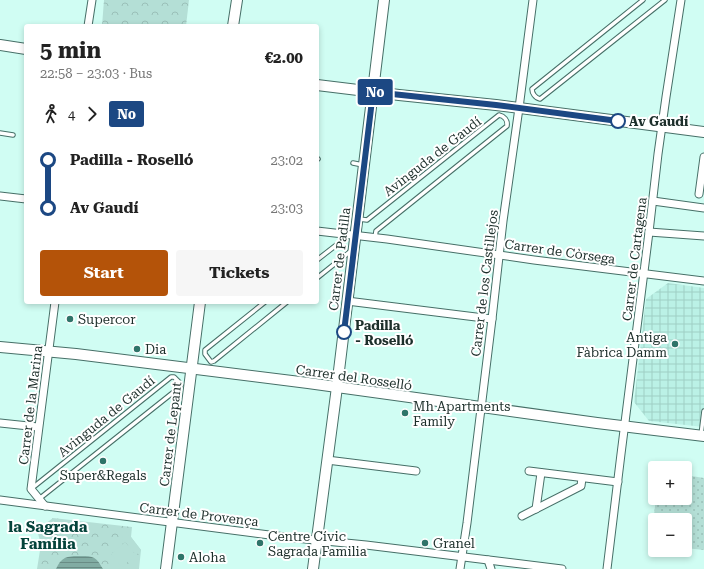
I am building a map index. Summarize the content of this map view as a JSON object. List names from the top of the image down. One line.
{"streets":{"main road":["Carrer de Padilla","Carrer del Rosselló","Carrer de Lepant"],"street":["Carrer de Còrsega","Carrer de Cartagena","Carrer de los Castillejos","Carrer de la Marina","Carrer de Provença"],"lane":["Avinguda de Gaudí"]},"crossings":[["Avinguda de Gaudí","Carrer de Còrsega"],["Avinguda de Gaudí","Carrer de Padilla"],["Avinguda de Gaudí","Carrer de la Marina"],["Carrer de Còrsega","Carrer de Padilla"],["Carrer de Còrsega","Carrer de Cartagena"],["Carrer de Còrsega","Carrer de los Castillejos"],["Carrer de Padilla","Carrer del Rosselló"],["Carrer de Padilla","Carrer de Provença"],["Carrer de Cartagena","Carrer del Rosselló"],["Carrer de los Castillejos","Carrer del Rosselló"],["Carrer de los Castillejos","Carrer de Provença"],["Carrer del Rosselló","Carrer de la Marina"],["Carrer del Rosselló","Carrer de Lepant"],["Carrer de Lepant","Carrer de Provença"]],"districts":["la Sagrada Família"],"places":["Av Gaudí","Supercor","Padilla - Roselló","Antiga Fàbrica Damm","Dia","Mh Apartments Family","Super&Regals","Centre Cívic Sagrada Familia","Granel","Aloha"],"lines":["bus line N0"],"page":{"on_map":"N0","heading":["5 min","22:58 – 23:03 · Bus","€2.00"],"legs":["4","N0"],"list":[{"name":"Padilla - Roselló","value":"23:02"},{"name":"Av Gaudí","value":"23:03"}],"buttons":["Start","Tickets"],"map_buttons":["+","−"]}}
